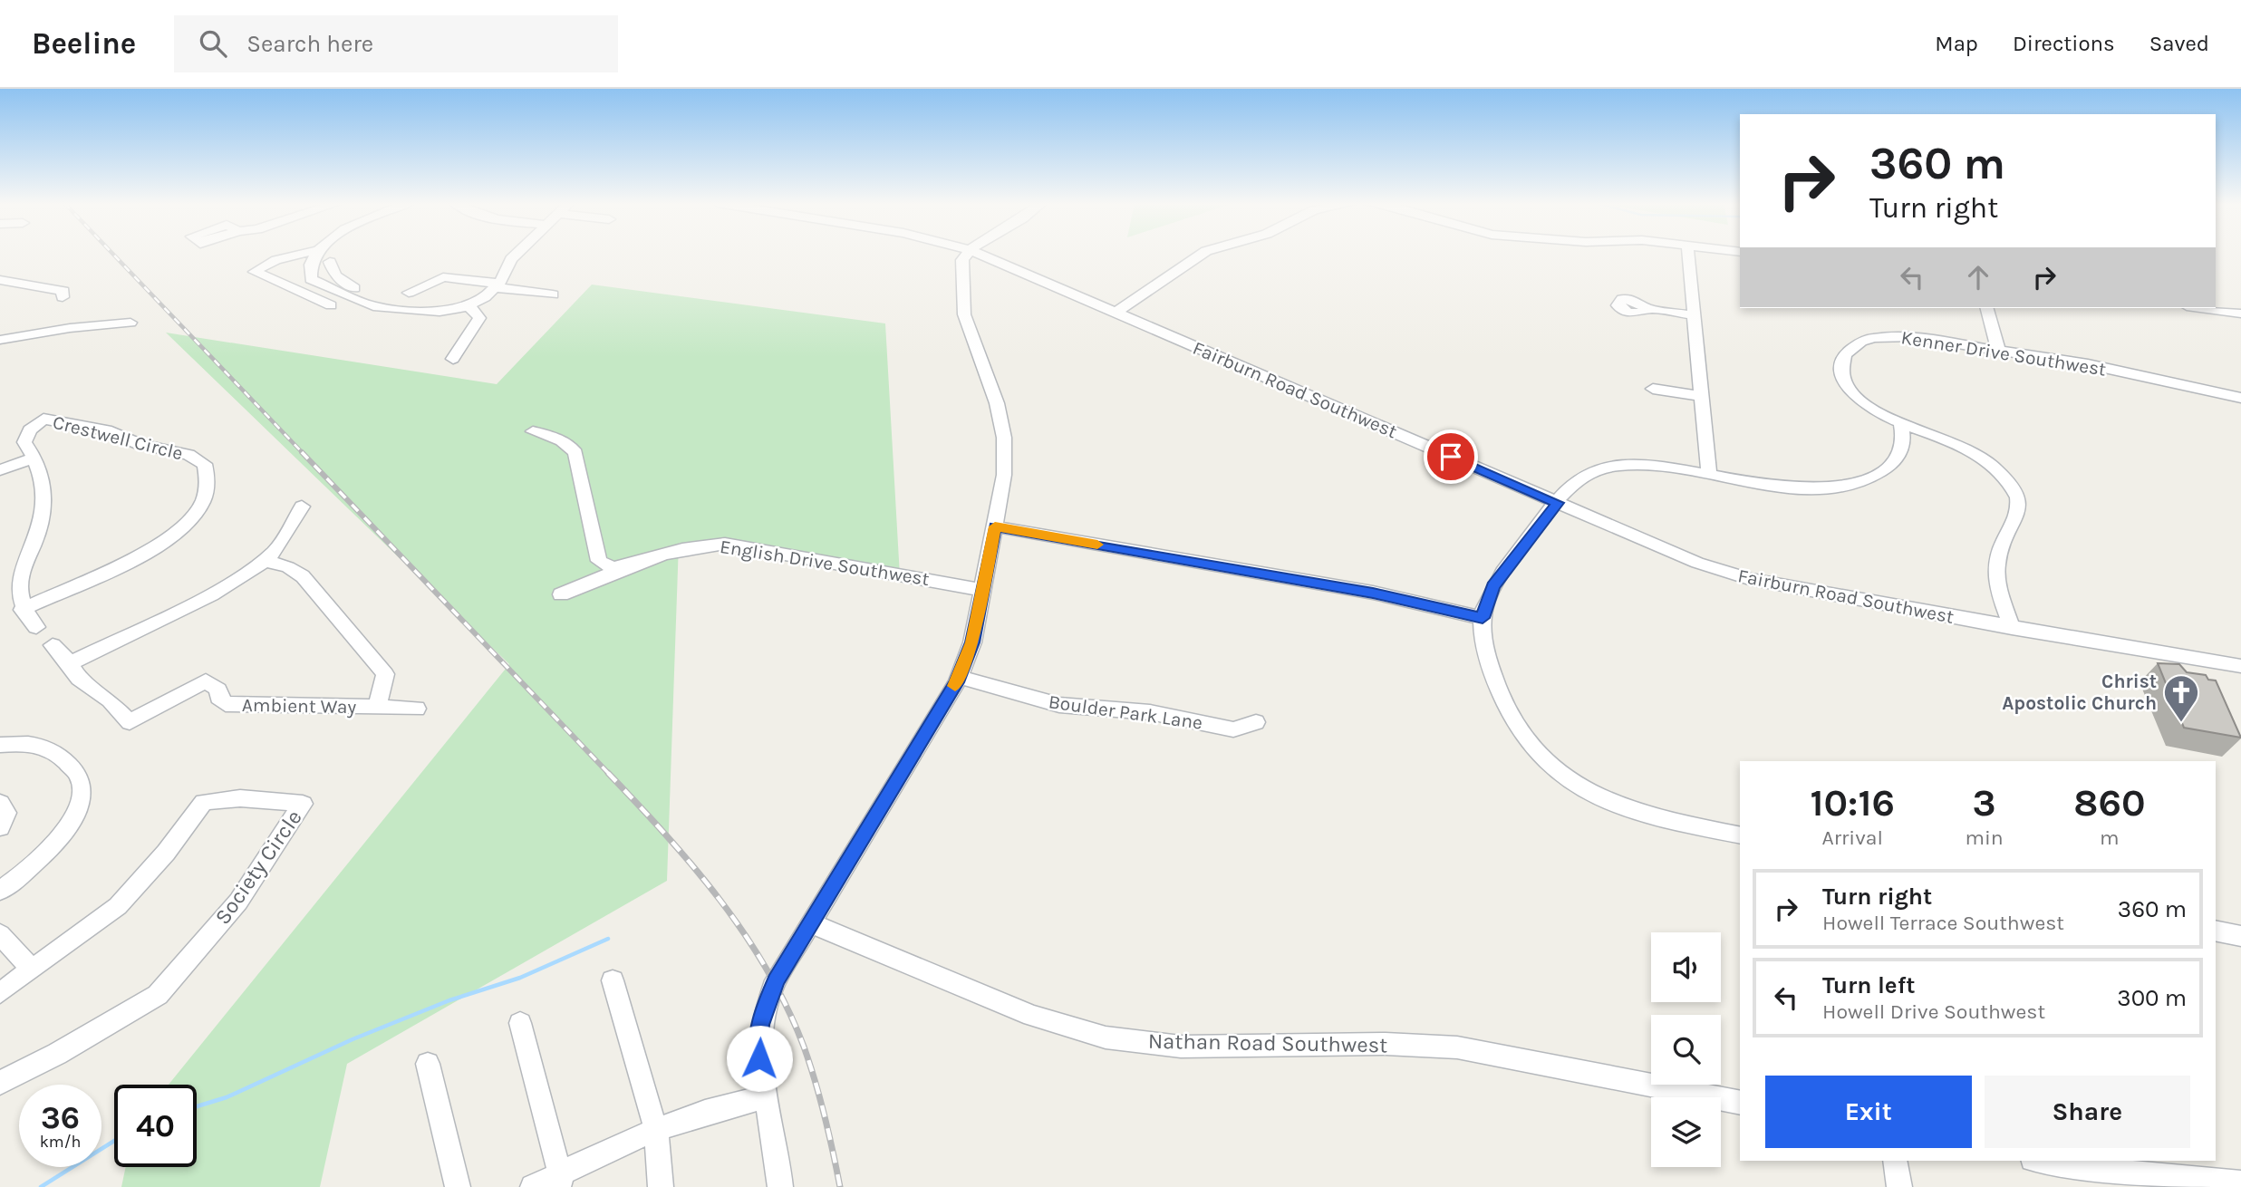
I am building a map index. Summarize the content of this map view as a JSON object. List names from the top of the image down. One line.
{"streets":{"street":["Kenner Drive Southwest","Fairburn Road Southwest","Crestwell Circle","English Drive Southwest","Ambient Way","Boulder Park Lane","Society Circle","Nathan Road Southwest"]},"crossings":[["Kenner Drive Southwest","Fairburn Road Southwest"]],"places":{"church":["Christ Apostolic Church"]},"page":{"header":"Beeline","search":"Search here","nav":["Map","Directions","Saved"],"turn":["360 m","Turn right"],"eta":["10:16","Arrival","3","min","860","m"],"list":[{"name":"Turn right","note":"Howell Terrace Southwest","value":"360 m"},{"name":"Turn left","note":"Howell Drive Southwest","value":"300 m"}],"buttons":["Exit","Share"],"speed":"36 km/h","limit":"40"}}
